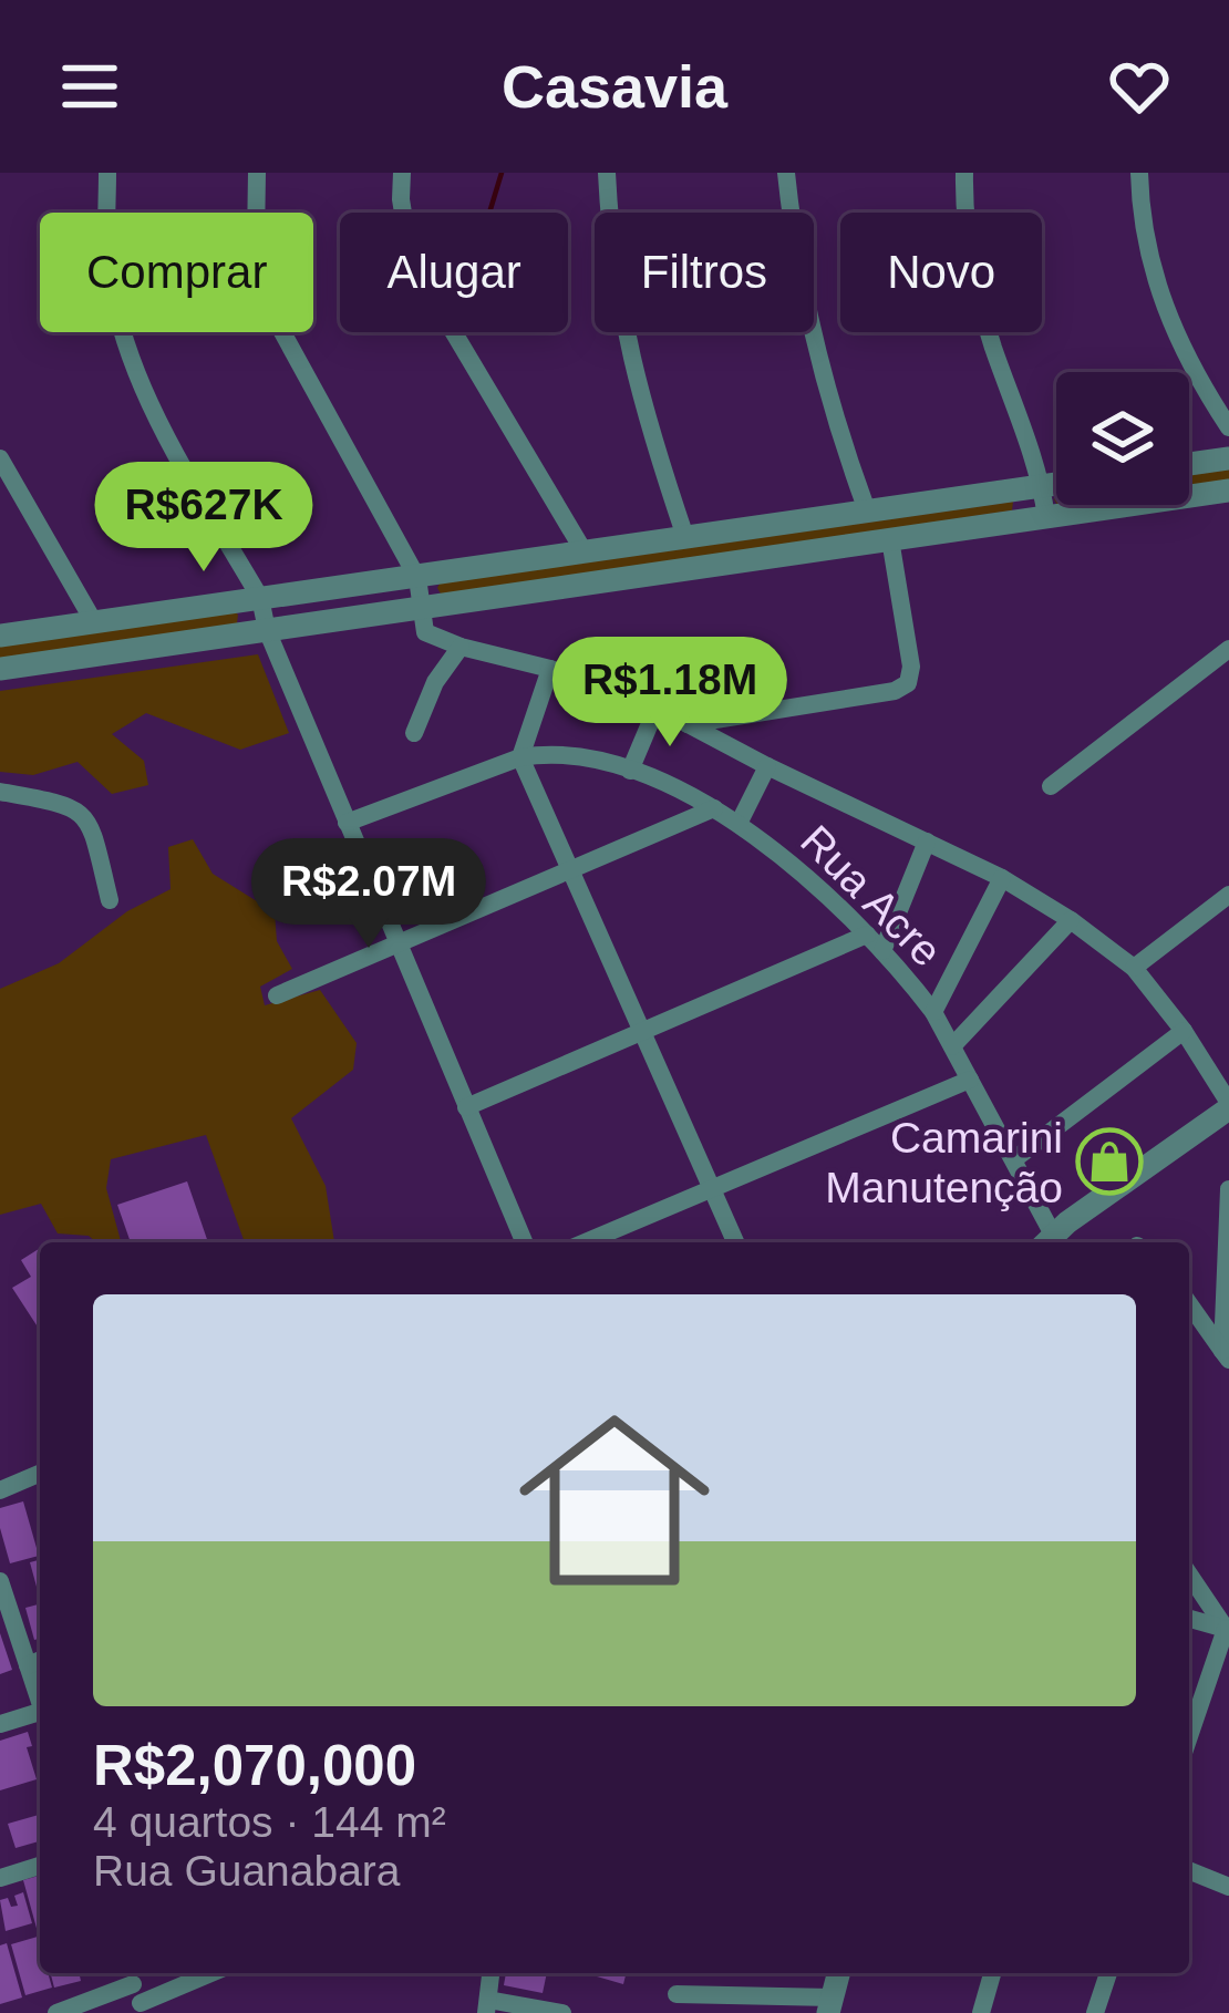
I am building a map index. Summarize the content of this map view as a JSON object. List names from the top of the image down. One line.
{"streets":{"street":["Rua Acre"]},"places":{"shop":["Camarini Manutenção"]},"page":{"header":"Casavia","chip":["Comprar","Alugar","Filtros","Novo"],"price":["R$627K","R$1.18M","R$2.07M"],"list":[{"name":"R$2,070,000","note":"4 quartos · 144 m² · Rua Guanabara"}]}}
